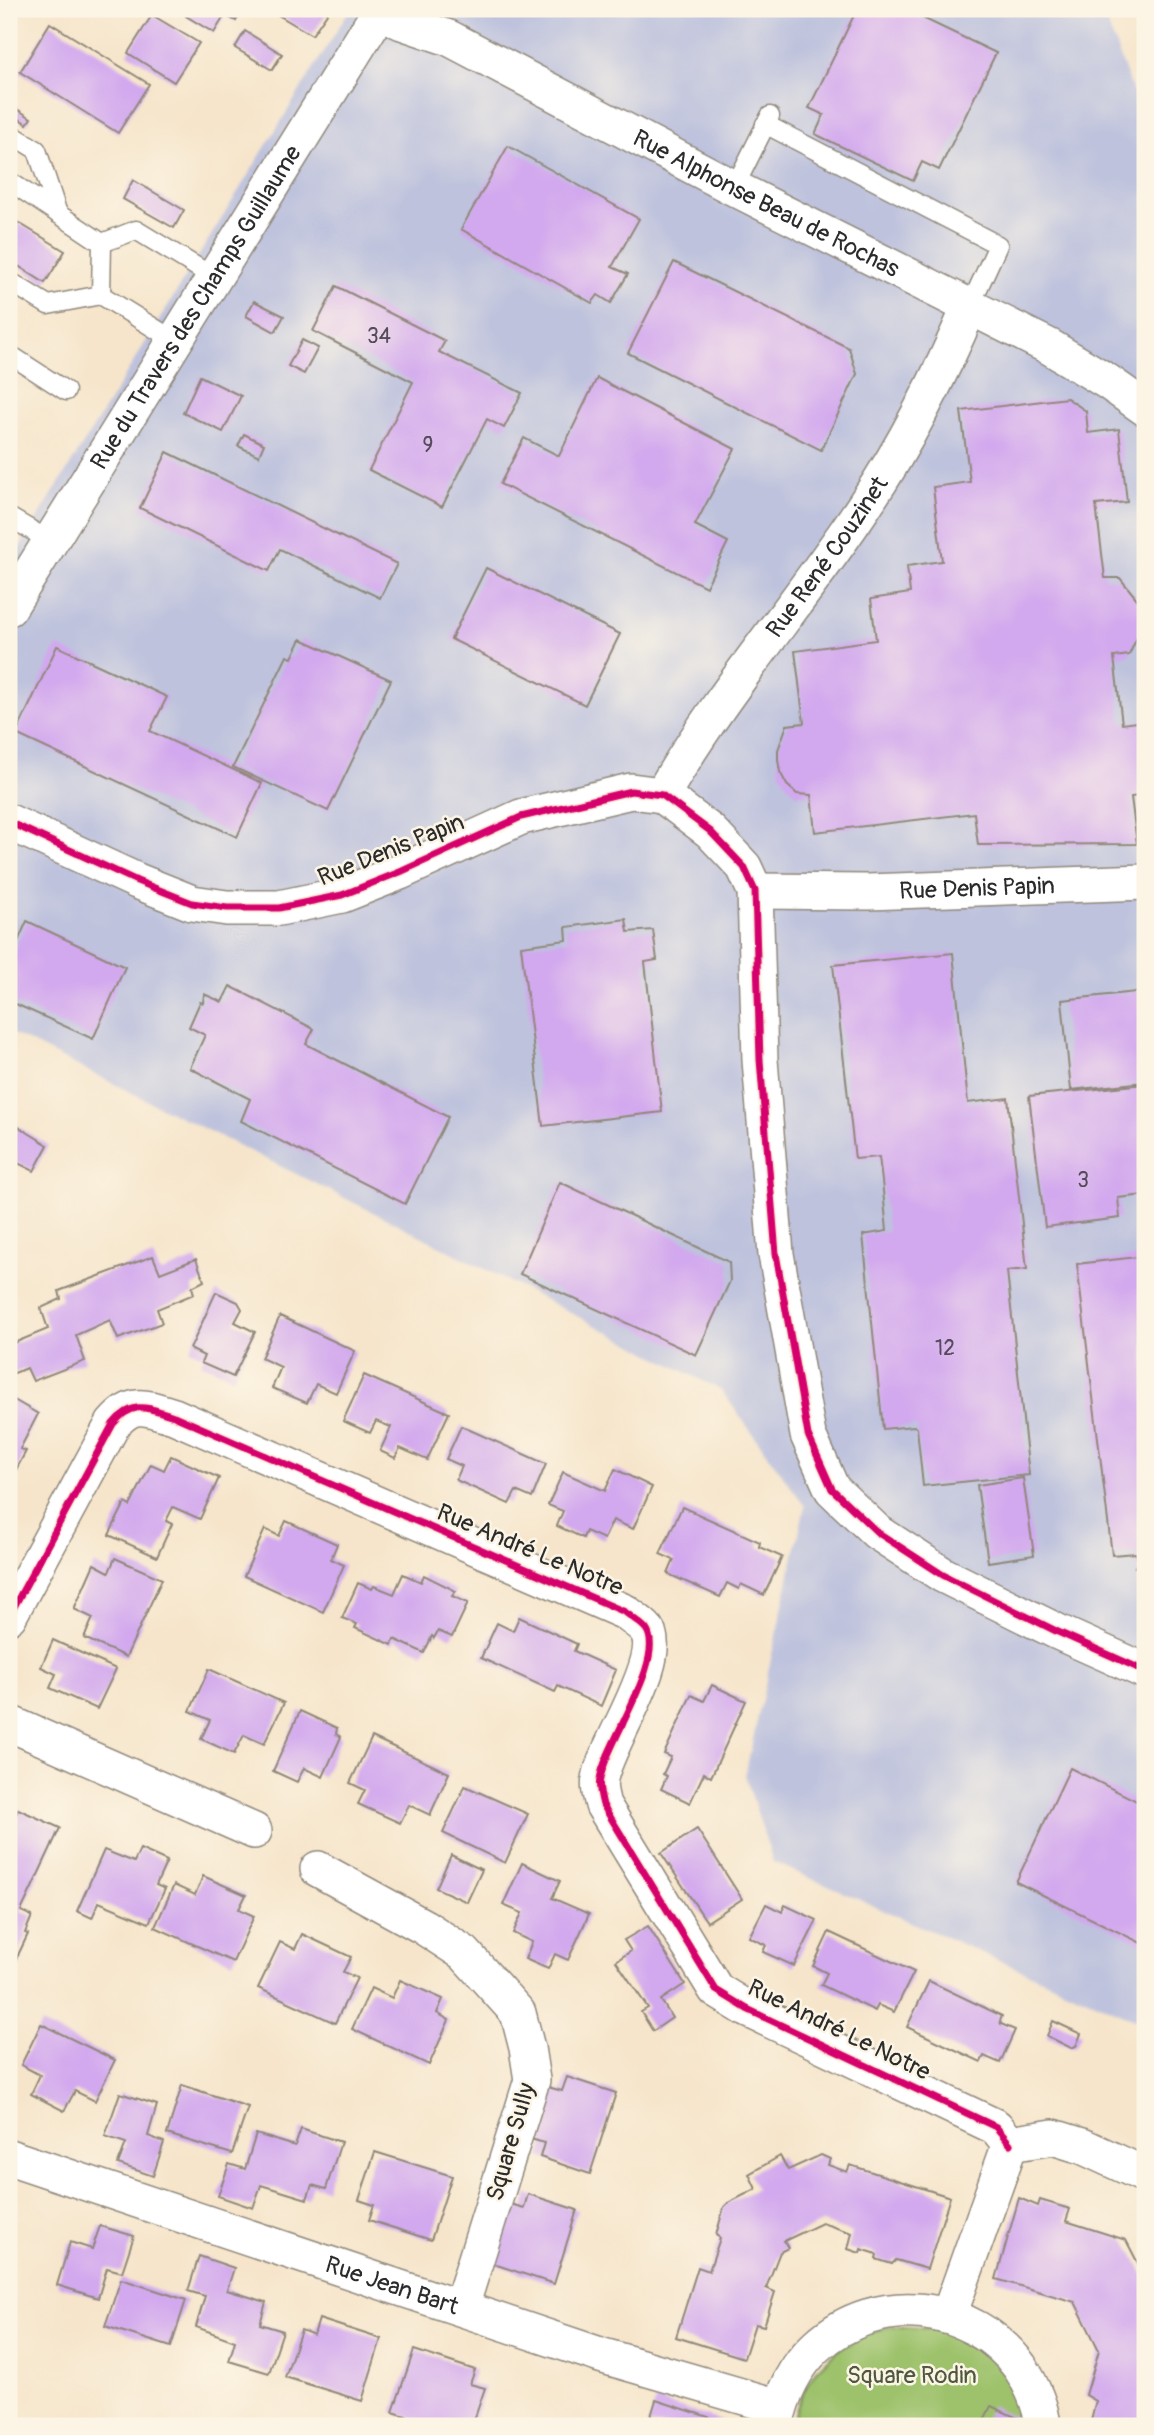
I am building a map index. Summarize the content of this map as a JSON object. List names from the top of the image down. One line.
{"streets":{"street":["Rue Alphonse Beau de Rochas","Rue du Travers des Champs Guillaume","Rue René Couzinet","Rue Denis Papin","Rue André Le Notre","Square Sully","Rue Jean Bart"]},"crossings":[["Rue Alphonse Beau de Rochas","Rue du Travers des Champs Guillaume"],["Rue Alphonse Beau de Rochas","Rue René Couzinet"],["Rue René Couzinet","Rue Denis Papin"],["Square Sully","Rue Jean Bart"]],"parks":["Square Rodin"],"house_numbers":["34","9","3","12"]}
